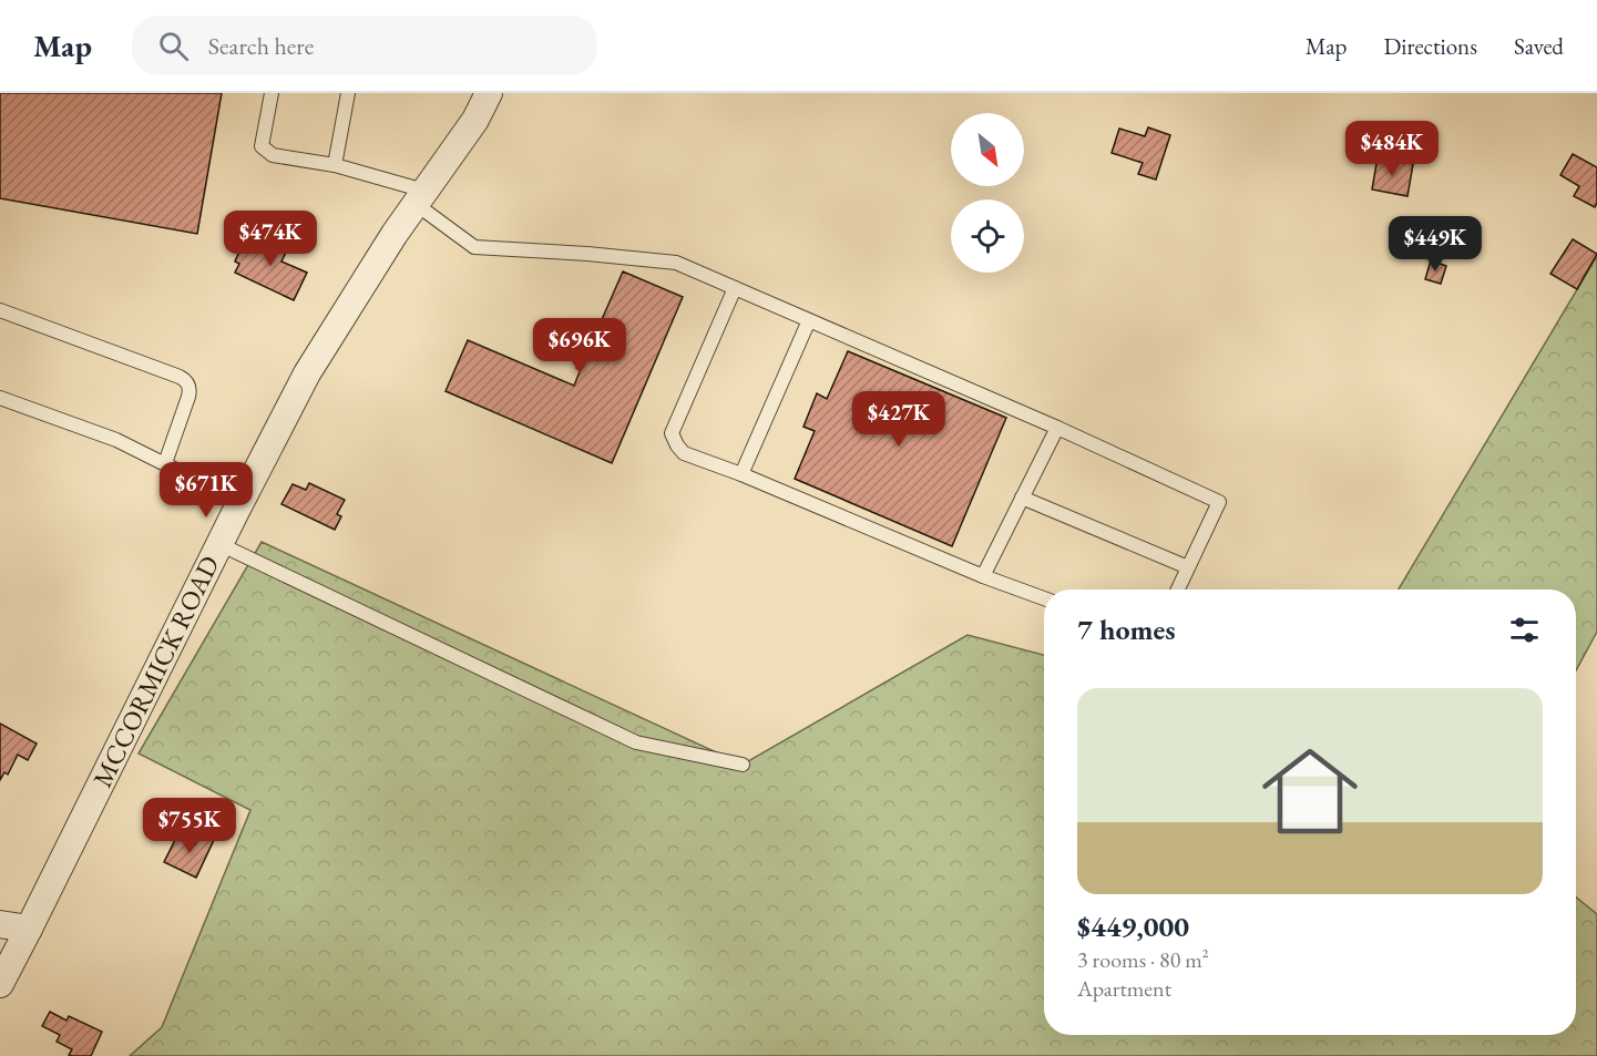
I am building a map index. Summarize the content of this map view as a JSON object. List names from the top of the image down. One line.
{"streets":{"street":["MCCORMICK ROAD"]},"north":"bottom right","page":{"header":"Map","search":"Search here","nav":["Map","Directions","Saved"],"price":["$484K","$474K","$449K","$696K","$427K","$671K","$755K"],"heading":"7 homes","list":[{"name":"$449,000","note":"3 rooms · 80 m² · Apartment"}]}}
